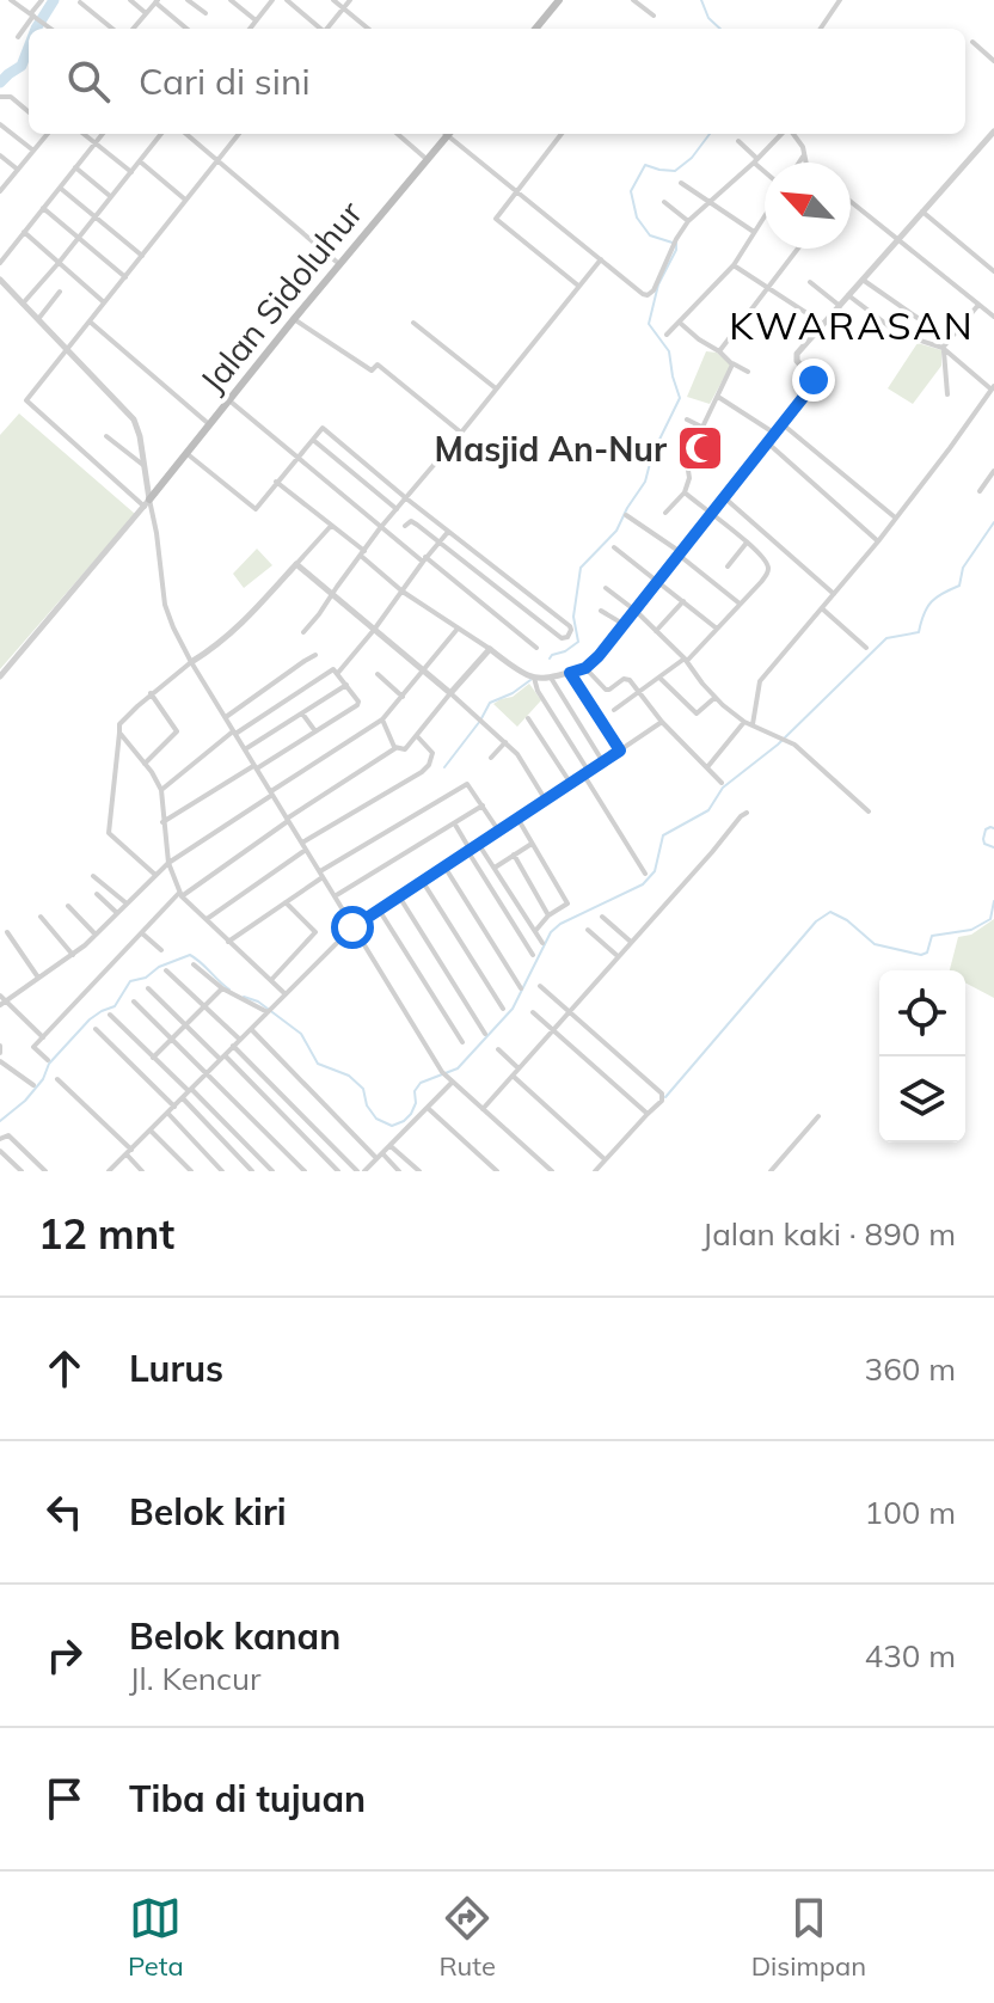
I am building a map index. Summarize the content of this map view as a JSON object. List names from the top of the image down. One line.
{"streets":{"main road":["Jalan Sidoluhur"]},"districts":["KWARASAN"],"places":{"mosque":["Masjid An-Nur"]},"north":"top left","page":{"search":"Cari di sini","heading":["12 mnt","Jalan kaki · 890 m"],"list":[["Lurus","360 m"],["Belok kiri","100 m"],["Belok kanan","Jl. Kencur","430 m"],"Tiba di tujuan"],"nav":["Peta","Rute","Disimpan"]}}
